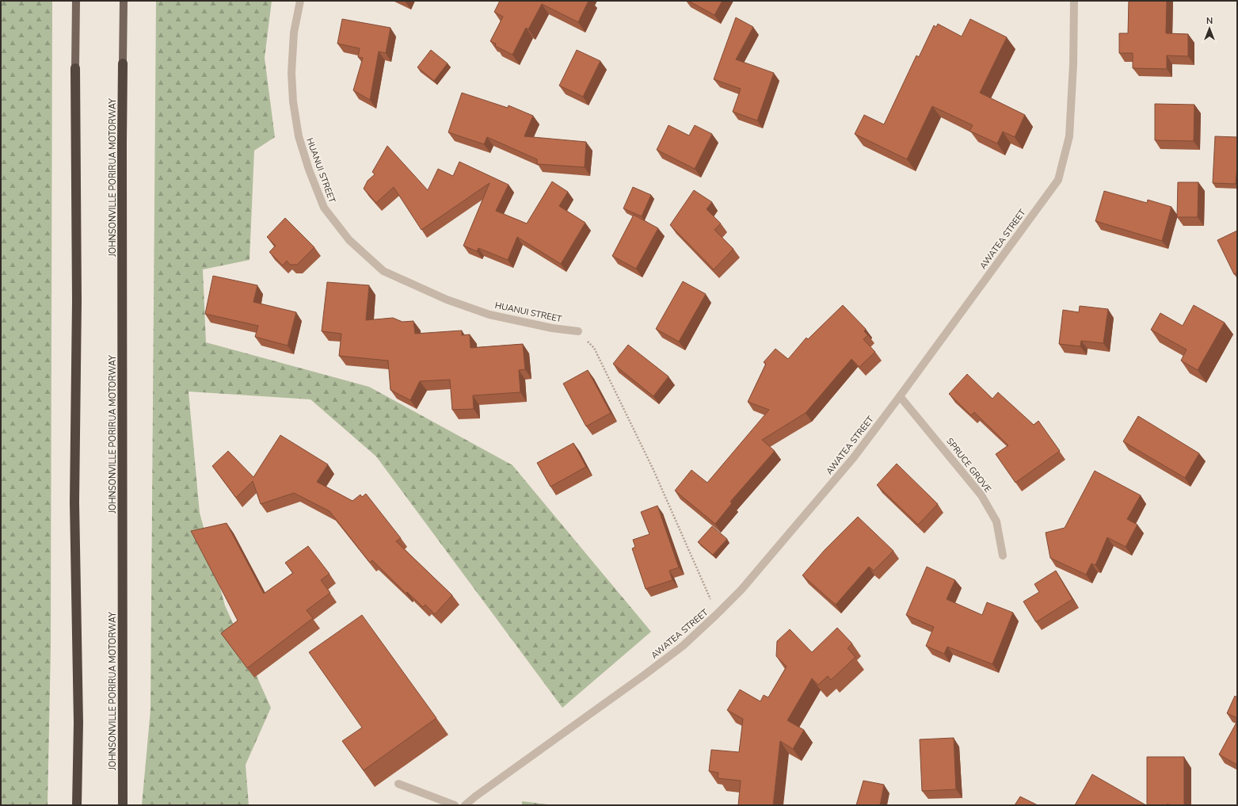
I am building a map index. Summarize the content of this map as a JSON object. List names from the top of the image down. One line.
{"streets":{"highway":["JOHNSONVILLE PORIRUA MOTORWAY"],"street":["HUANUI STREET","AWATEA STREET","SPRUCE GROVE"]},"crossings":[["AWATEA STREET","SPRUCE GROVE"]],"north":"top"}
